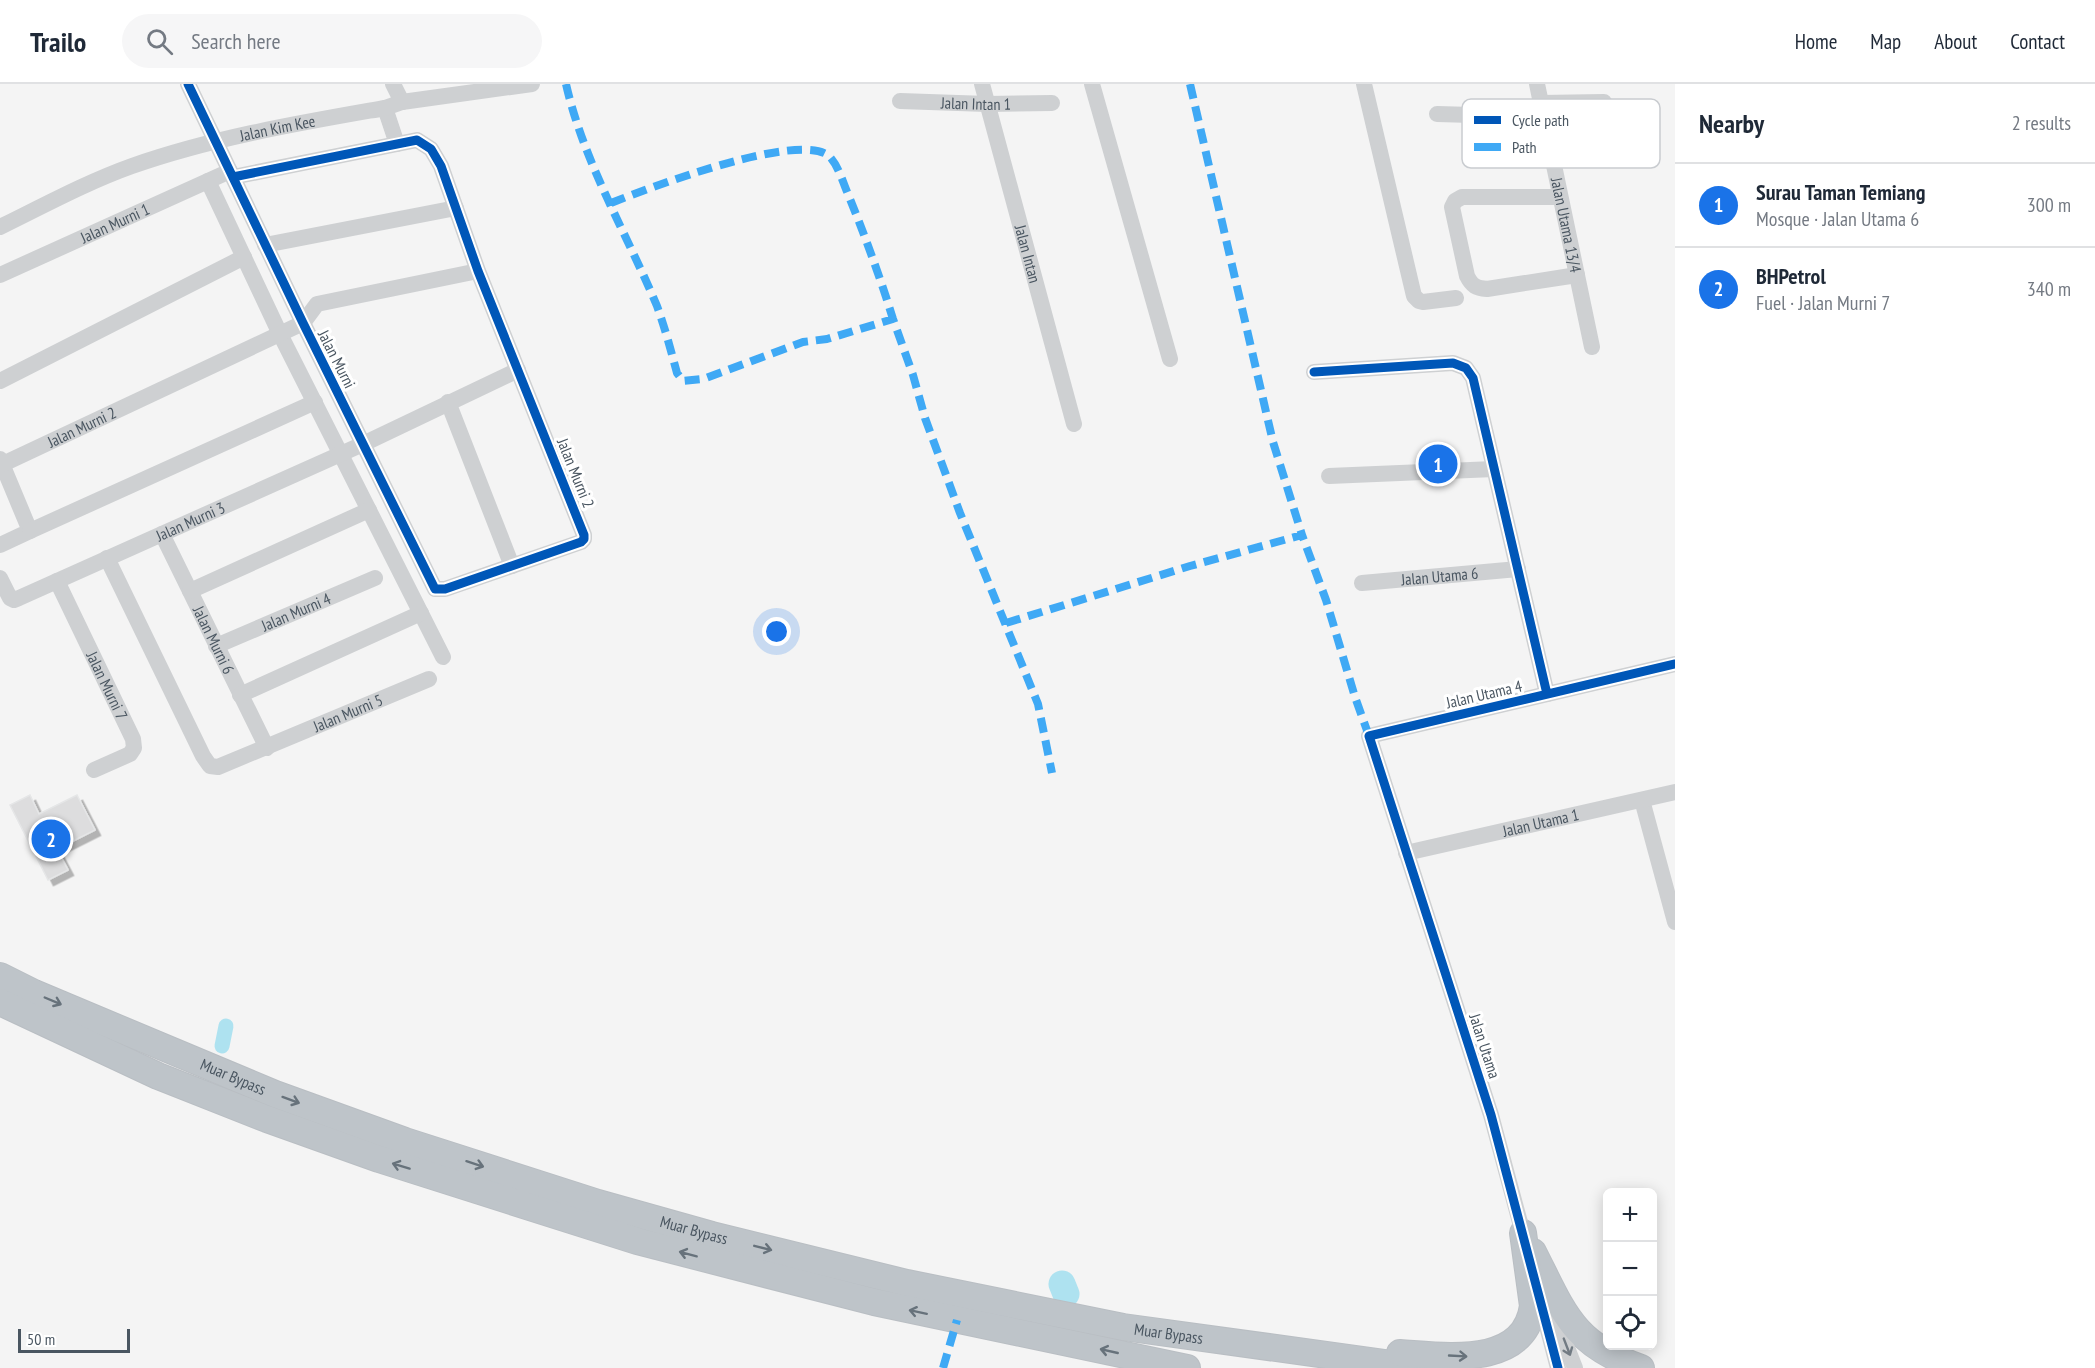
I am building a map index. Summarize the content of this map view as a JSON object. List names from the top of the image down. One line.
{"streets":{"highway":["Muar Bypass"],"street":["Jalan Intan 1","Jalan Kim Kee","Jalan Murni 1","Jalan Utama 13/4","Jalan Intan","Jalan Murni","Jalan Murni 2","Jalan Murni 3","Jalan Utama 6","Jalan Murni 4","Jalan Murni 6","Jalan Murni 7","Jalan Utama 4","Jalan Murni 5","Jalan Utama 1","Jalan Utama"]},"crossings":[["Jalan Intan 1","Jalan Intan"],["Jalan Kim Kee","Jalan Murni"],["Jalan Murni 1","Jalan Murni"],["Jalan Murni 1","Jalan Murni 2"],["Jalan Murni","Jalan Murni 2"],["Jalan Murni","Jalan Murni 3"],["Jalan Murni 2","Jalan Murni 3"],["Jalan Murni 3","Jalan Murni 6"],["Jalan Murni 3","Jalan Murni 7"],["Jalan Murni 3","Jalan Murni 5"],["Jalan Murni 4","Jalan Murni 6"],["Jalan Murni 6","Jalan Murni 5"],["Jalan Utama 4","Jalan Utama"],["Jalan Utama 1","Jalan Utama"]],"legend":["Cycle path","Path"],"scale_bar":"50 m","page":{"header":"Trailo","search":"Search here","nav":["Home","Map","About","Contact"],"heading":["Nearby","2 results"],"list":[{"mark":"1","name":"Surau Taman Temiang","note":"Mosque · Jalan Utama 6","value":"300 m"},{"mark":"2","name":"BHPetrol","note":"Fuel · Jalan Murni 7","value":"340 m"}],"pins":["1","2"],"map_buttons":["+","−"],"scale":"50 m"}}
